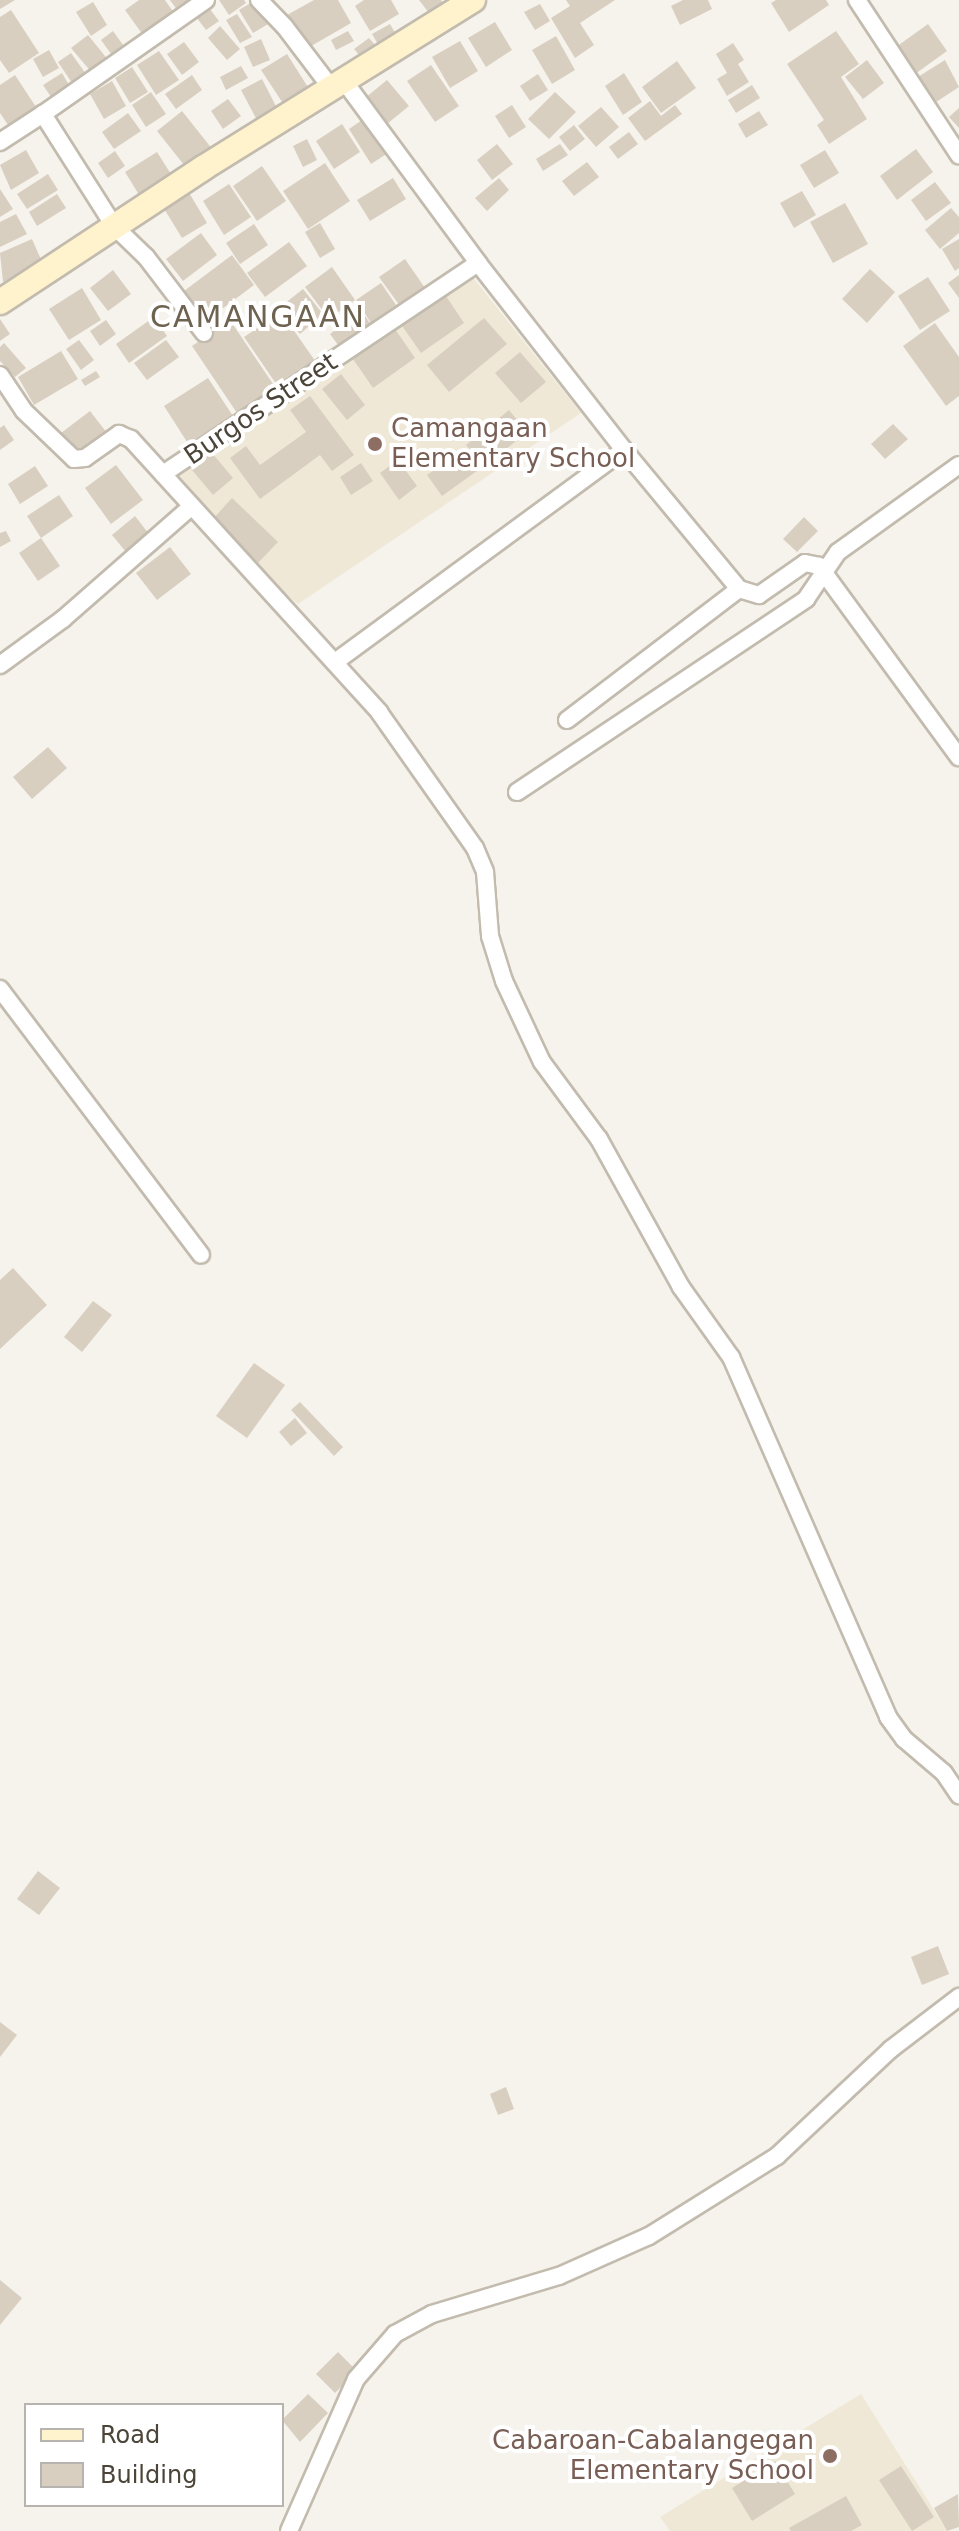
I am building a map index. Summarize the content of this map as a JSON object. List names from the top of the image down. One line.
{"streets":{"street":["Burgos Street"]},"districts":["CAMANGAAN"],"places":["Camangaan Elementary School","Cabaroan-Cabalangegan Elementary School"],"legend":["Road","Building"]}
